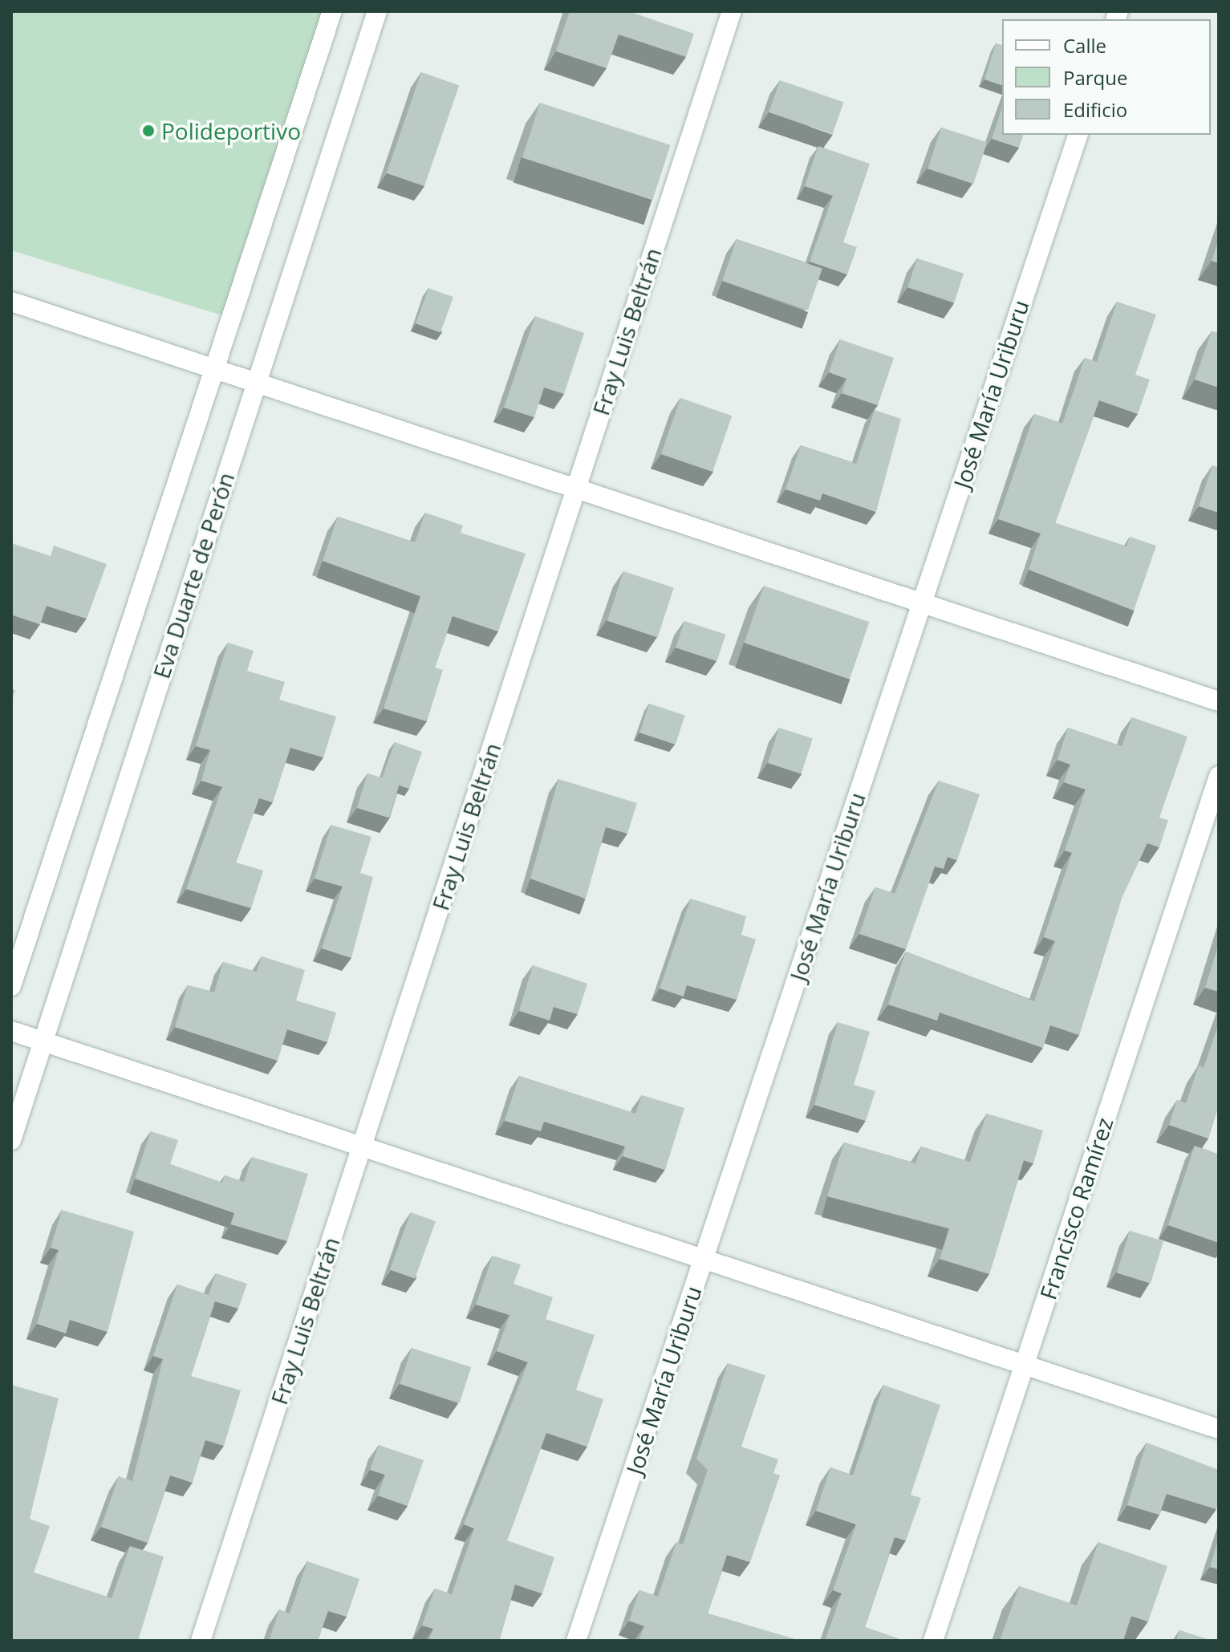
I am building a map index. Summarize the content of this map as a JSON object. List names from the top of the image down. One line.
{"streets":{"street":["Fray Luis Beltrán","José María Uriburu","Eva Duarte de Perón","Francisco Ramírez"]},"places":["Polideportivo"],"legend":["Calle","Parque","Edificio"]}
